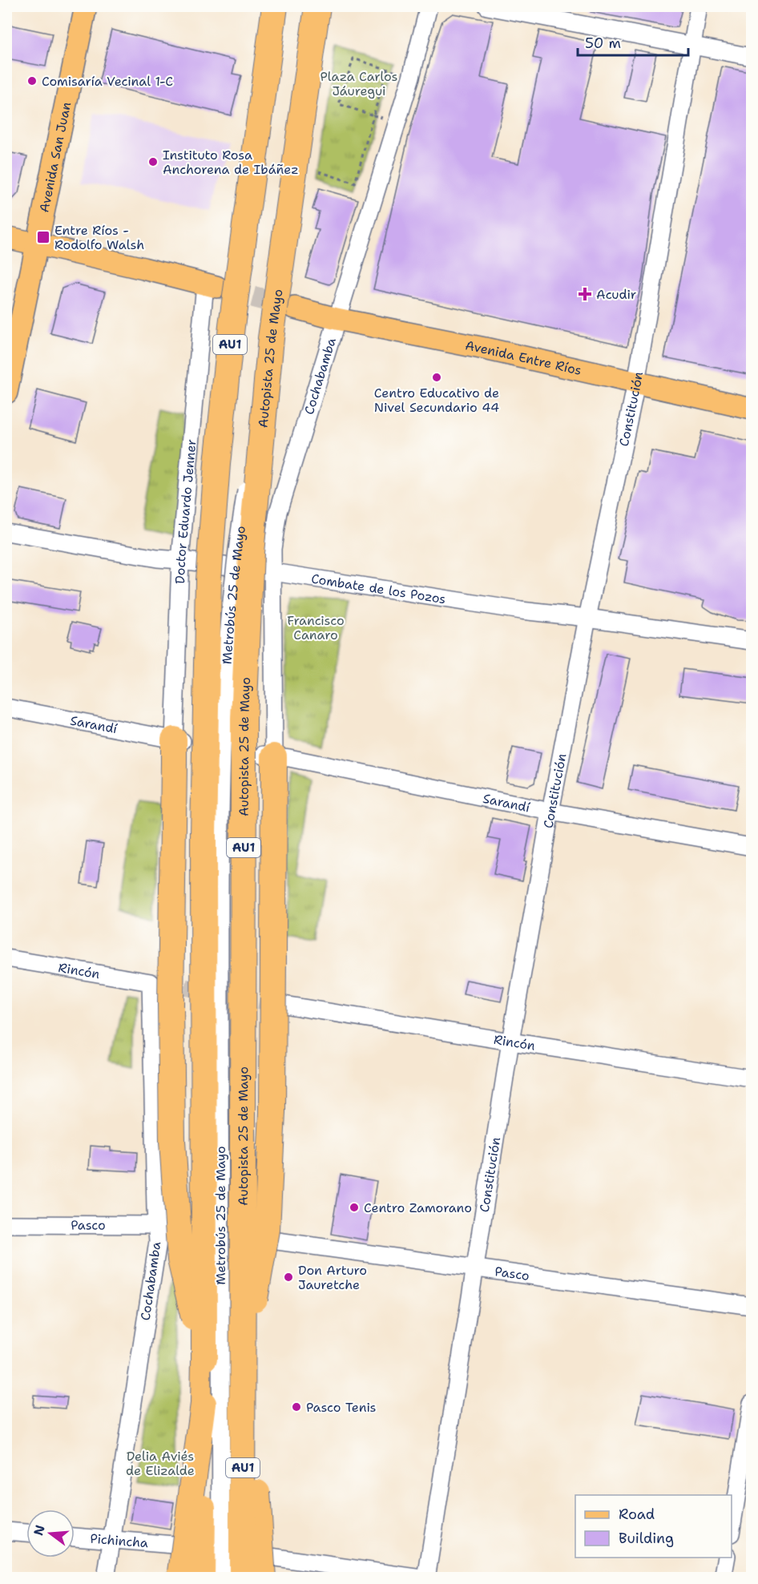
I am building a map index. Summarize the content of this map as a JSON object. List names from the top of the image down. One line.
{"streets":{"highway":["AU1","Autopista 25 de Mayo"],"main road":["Avenida San Juan","Avenida Entre Ríos"],"street":["Cochabamba","Constitución","Doctor Eduardo Jenner","Combate de los Pozos","Metrobús 25 de Mayo","Sarandí","Rincón","Pasco","Pichincha"]},"crossings":[["AU1","Metrobús 25 de Mayo"],["Autopista 25 de Mayo","Metrobús 25 de Mayo"],["Avenida Entre Ríos","Cochabamba"],["Avenida Entre Ríos","Constitución"],["Cochabamba","Combate de los Pozos"],["Cochabamba","Sarandí"],["Cochabamba","Rincón"],["Cochabamba","Pasco"],["Cochabamba","Pichincha"],["Constitución","Combate de los Pozos"],["Constitución","Sarandí"],["Constitución","Rincón"],["Constitución","Pasco"],["Doctor Eduardo Jenner","Combate de los Pozos"],["Doctor Eduardo Jenner","Sarandí"]],"parks":["Plaza Carlos Jáuregui","Francisco Canaro","Delia Aviés de Elizalde"],"places":{"other":["Comisaría Vecinal 1-C","Instituto Rosa Anchorena de Ibáñez","Centro Educativo de Nivel Secundario 44","Centro Zamorano","Don Arturo Jauretche","Pasco Tenis"],"transit":["Entre Ríos - Rodolfo Walsh"],"health":["Acudir"]},"legend":["Road","Building"],"scale_bar":"50 m","north":"left"}
